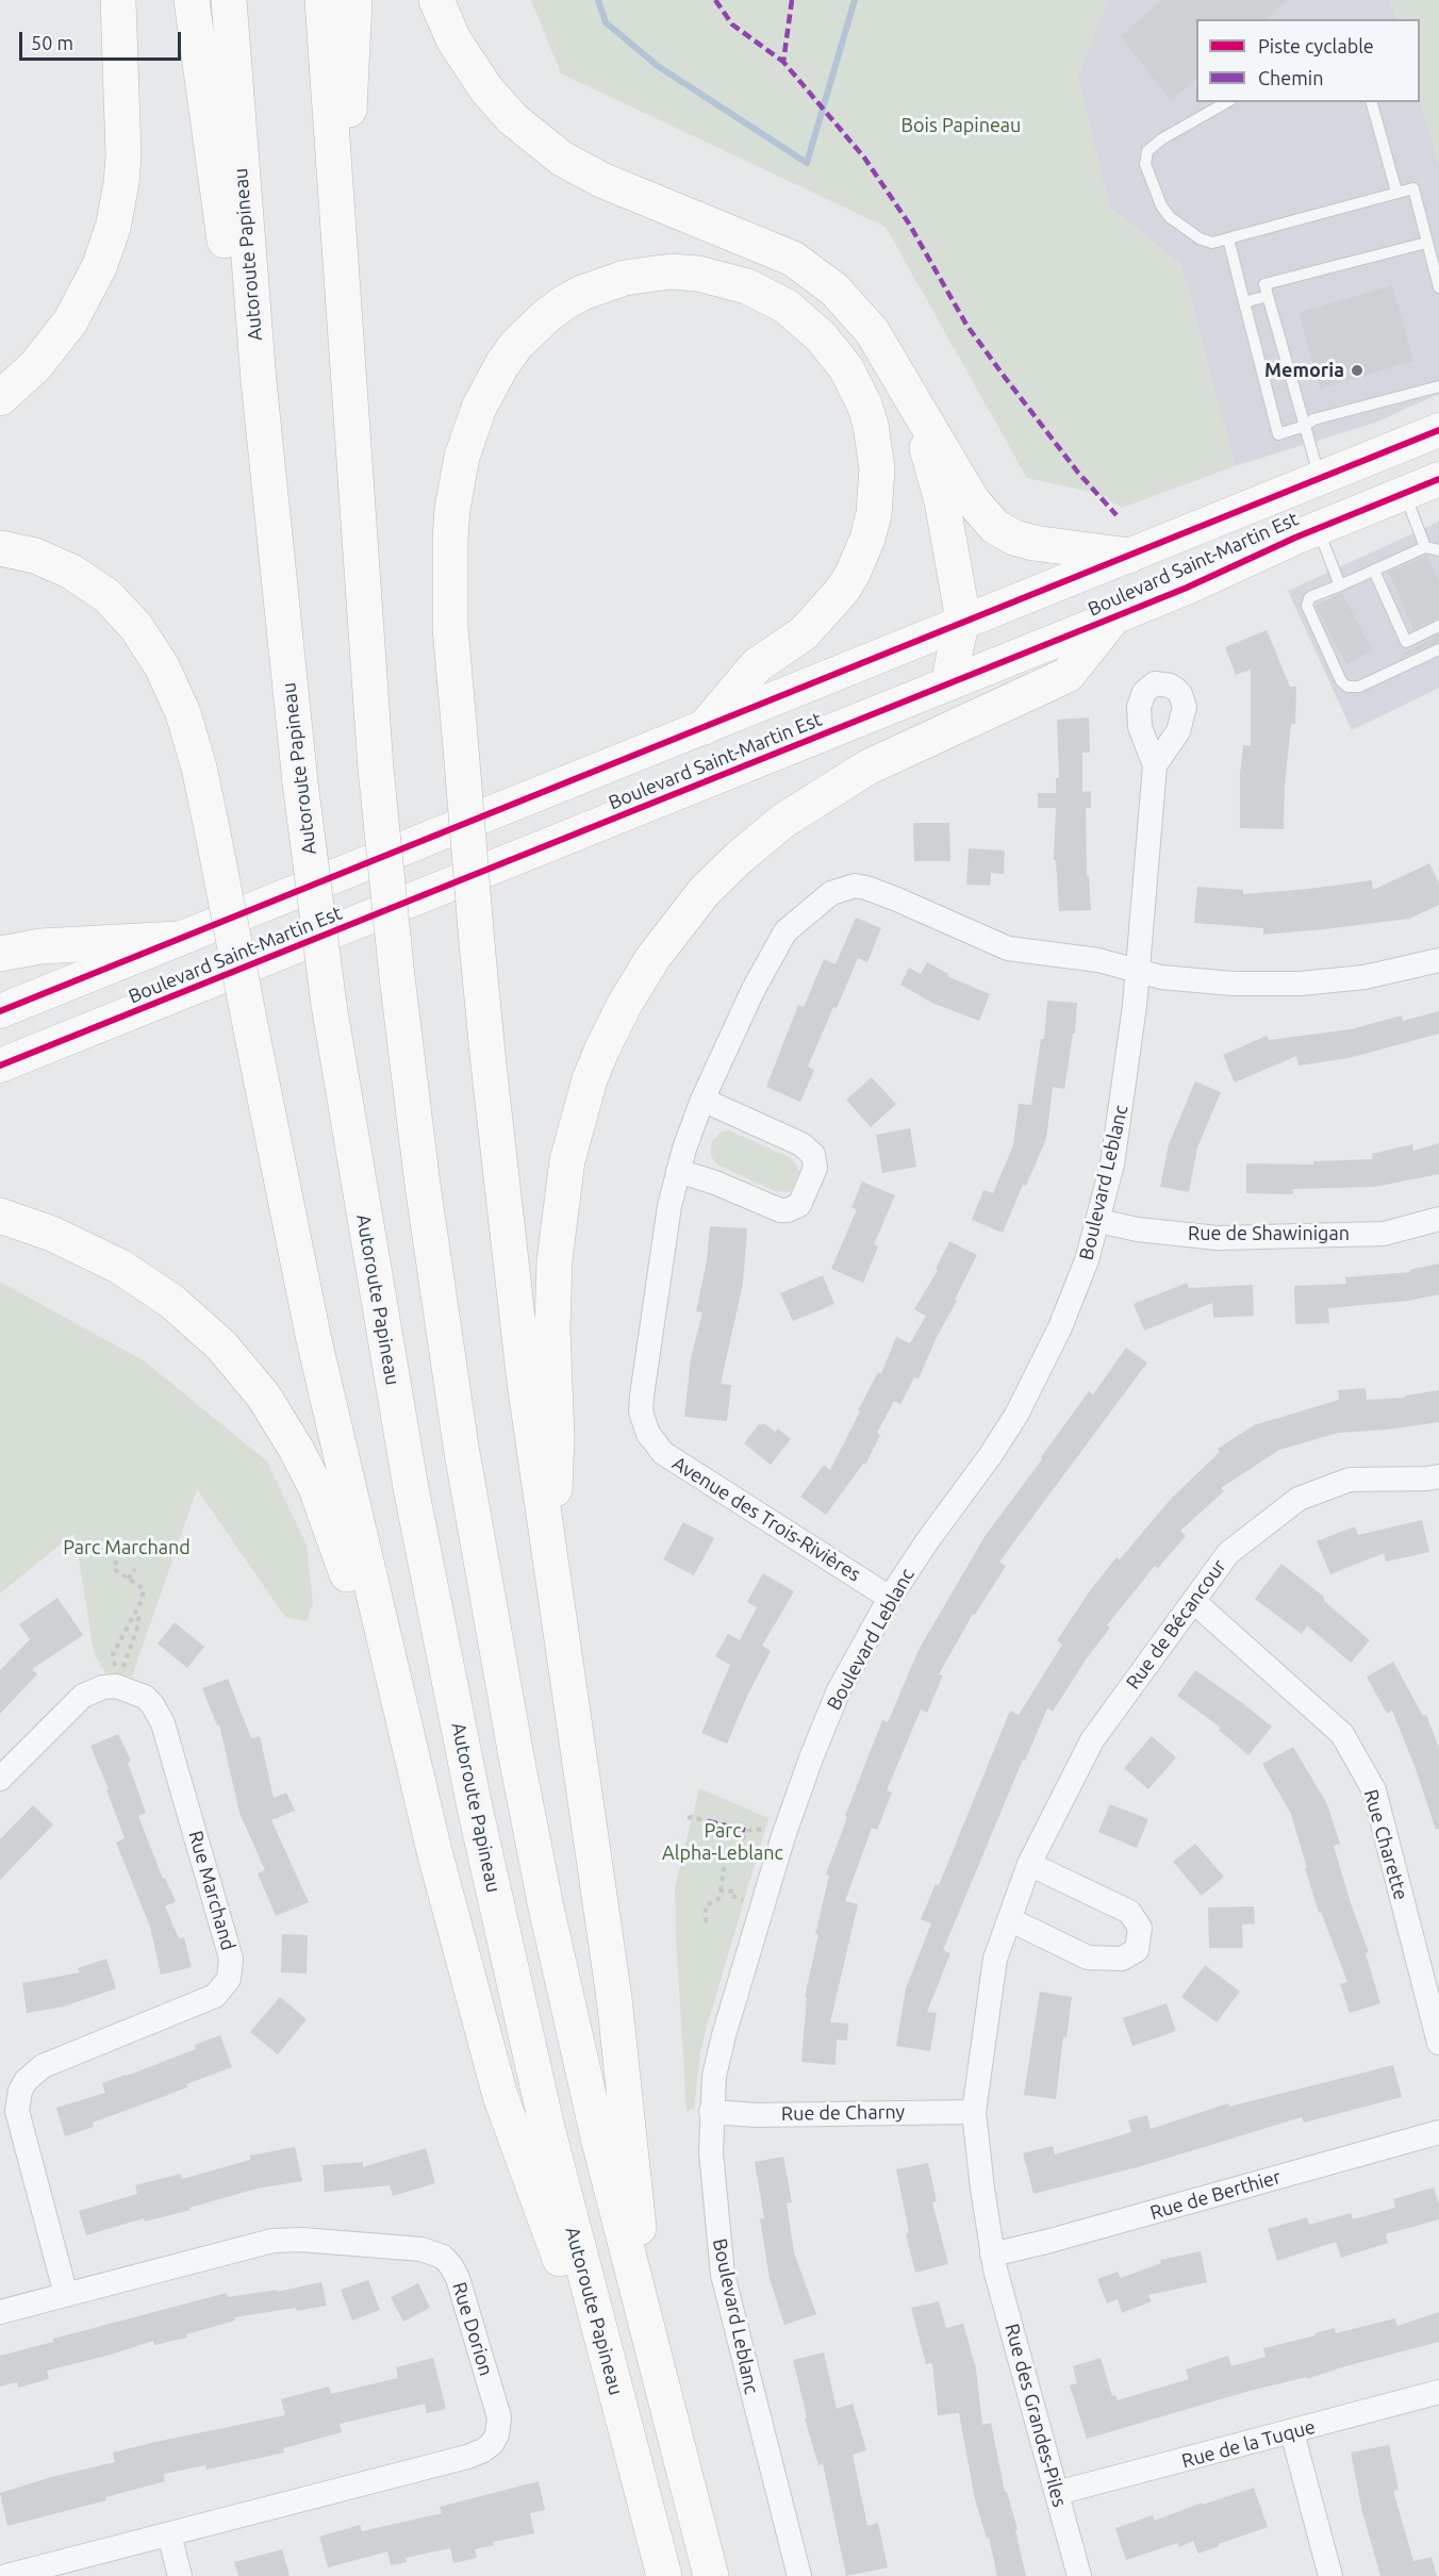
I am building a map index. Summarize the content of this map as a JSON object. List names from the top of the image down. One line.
{"streets":{"highway":["Autoroute Papineau"],"main road":["Boulevard Saint-Martin Est"],"street":["Boulevard Leblanc","Rue de Shawinigan","Avenue des Trois-Rivières","Rue de Bécancour","Rue Charette","Rue Marchand","Rue de Charny","Rue de Berthier","Rue Dorion","Rue des Grandes-Piles","Rue de la Tuque"]},"crossings":[["Boulevard Leblanc","Rue de Shawinigan"],["Boulevard Leblanc","Avenue des Trois-Rivières"],["Boulevard Leblanc","Rue de Charny"],["Rue de Bécancour","Rue Charette"],["Rue de Bécancour","Rue de Charny"],["Rue de Bécancour","Rue de Berthier"],["Rue de Bécancour","Rue des Grandes-Piles"],["Rue Marchand","Rue Dorion"],["Rue de Berthier","Rue des Grandes-Piles"],["Rue des Grandes-Piles","Rue de la Tuque"]],"parks":["Bois Papineau","Parc Marchand","Parc Alpha-Leblanc"],"places":["Memoria"],"legend":["Piste cyclable","Chemin"],"scale_bar":"50 m"}
